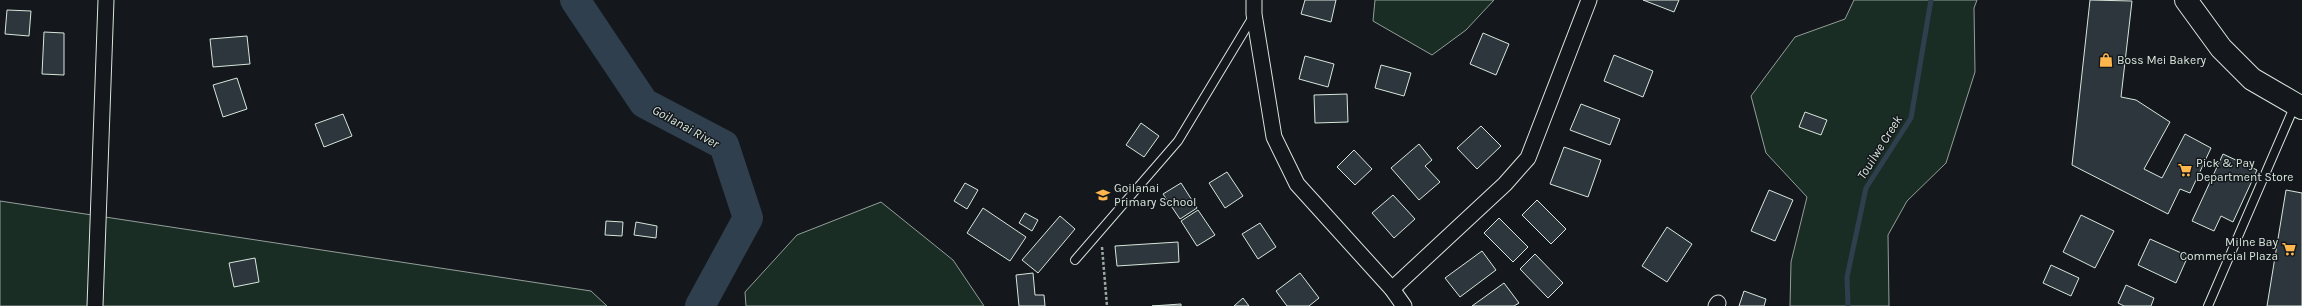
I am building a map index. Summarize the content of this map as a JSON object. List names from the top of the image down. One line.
{"water":["Goilanai River","Touilwe Creek"],"places":{"shop":["Boss Mei Bakery"],"supermarket":["Pick & Pay Department Store","Milne Bay Commercial Plaza"],"school or university":["Goilanai Primary School"]}}
